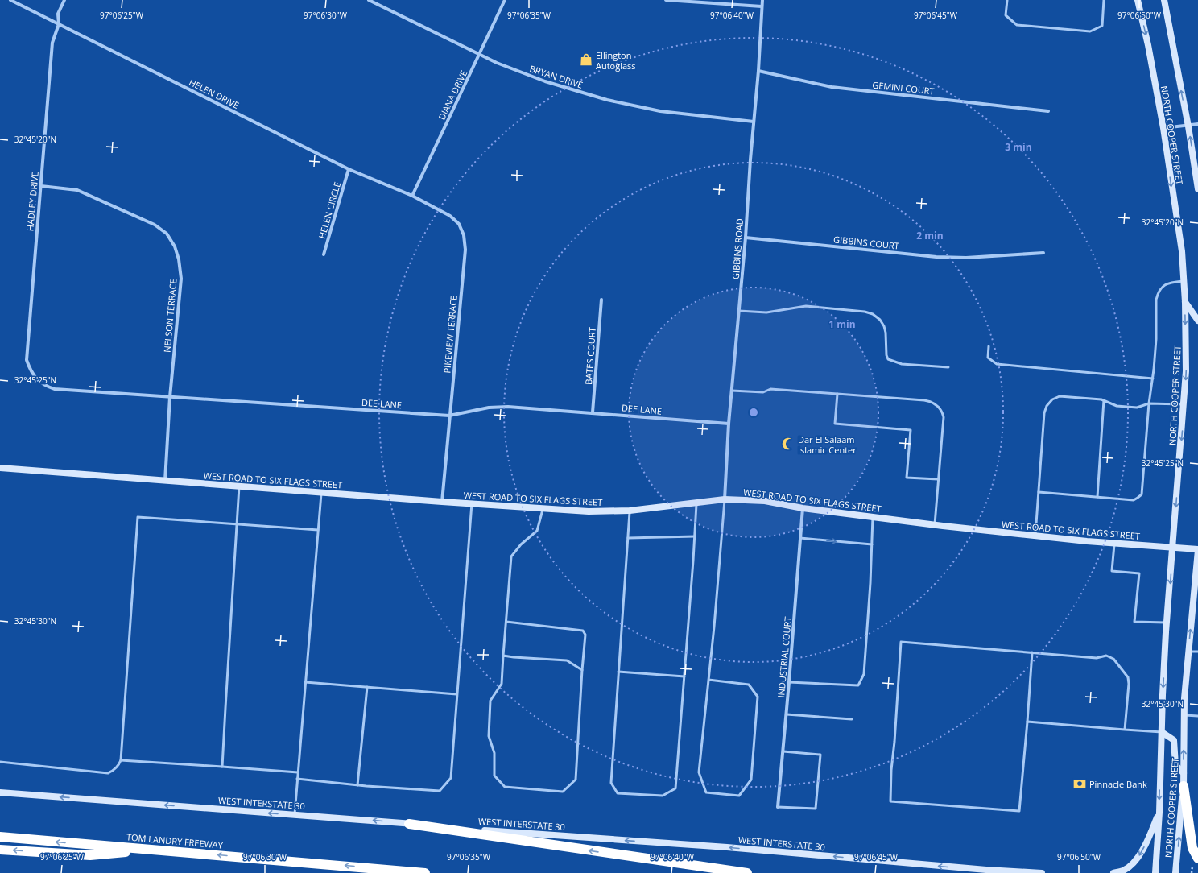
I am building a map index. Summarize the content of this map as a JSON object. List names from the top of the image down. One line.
{"streets":{"highway":["TOM LANDRY FREEWAY"],"main road":["NORTH COOPER STREET","WEST ROAD TO SIX FLAGS STREET","WEST INTERSTATE 30"],"street":["BRYAN DRIVE","GEMINI COURT","HELEN DRIVE","DIANA DRIVE","HADLEY DRIVE","HELEN CIRCLE","GIBBINS COURT","GIBBINS ROAD","NELSON TERRACE","PIKEVIEW TERRACE","BATES COURT","DEE LANE","INDUSTRIAL COURT"]},"crossings":[["BRYAN DRIVE","DIANA DRIVE"],["BRYAN DRIVE","GIBBINS ROAD"],["GEMINI COURT","GIBBINS ROAD"],["HELEN DRIVE","DIANA DRIVE"],["HELEN DRIVE","HADLEY DRIVE"],["HELEN DRIVE","HELEN CIRCLE"],["HELEN DRIVE","PIKEVIEW TERRACE"],["DIANA DRIVE","PIKEVIEW TERRACE"],["NORTH COOPER STREET","WEST ROAD TO SIX FLAGS STREET"],["HADLEY DRIVE","NELSON TERRACE"],["HADLEY DRIVE","DEE LANE"],["GIBBINS COURT","GIBBINS ROAD"],["GIBBINS ROAD","DEE LANE"],["GIBBINS ROAD","WEST ROAD TO SIX FLAGS STREET"],["NELSON TERRACE","DEE LANE"],["NELSON TERRACE","WEST ROAD TO SIX FLAGS STREET"],["PIKEVIEW TERRACE","DEE LANE"],["PIKEVIEW TERRACE","WEST ROAD TO SIX FLAGS STREET"],["BATES COURT","DEE LANE"],["WEST ROAD TO SIX FLAGS STREET","INDUSTRIAL COURT"]],"one_way":["WEST INTERSTATE 30"],"places":{"shop":["Ellington Autoglass"],"mosque":["Dar El Salaam Islamic Center"],"bank":["Pinnacle Bank"]},"coordinates":["97°06'25\"W","97°06'30\"W","97°06'35\"W","97°06'40\"W","97°06'45\"W","97°06'50\"W","32°45'20\"N","32°45'25\"N","32°45'30\"N"],"rings":["3 min","2 min","1 min"]}
